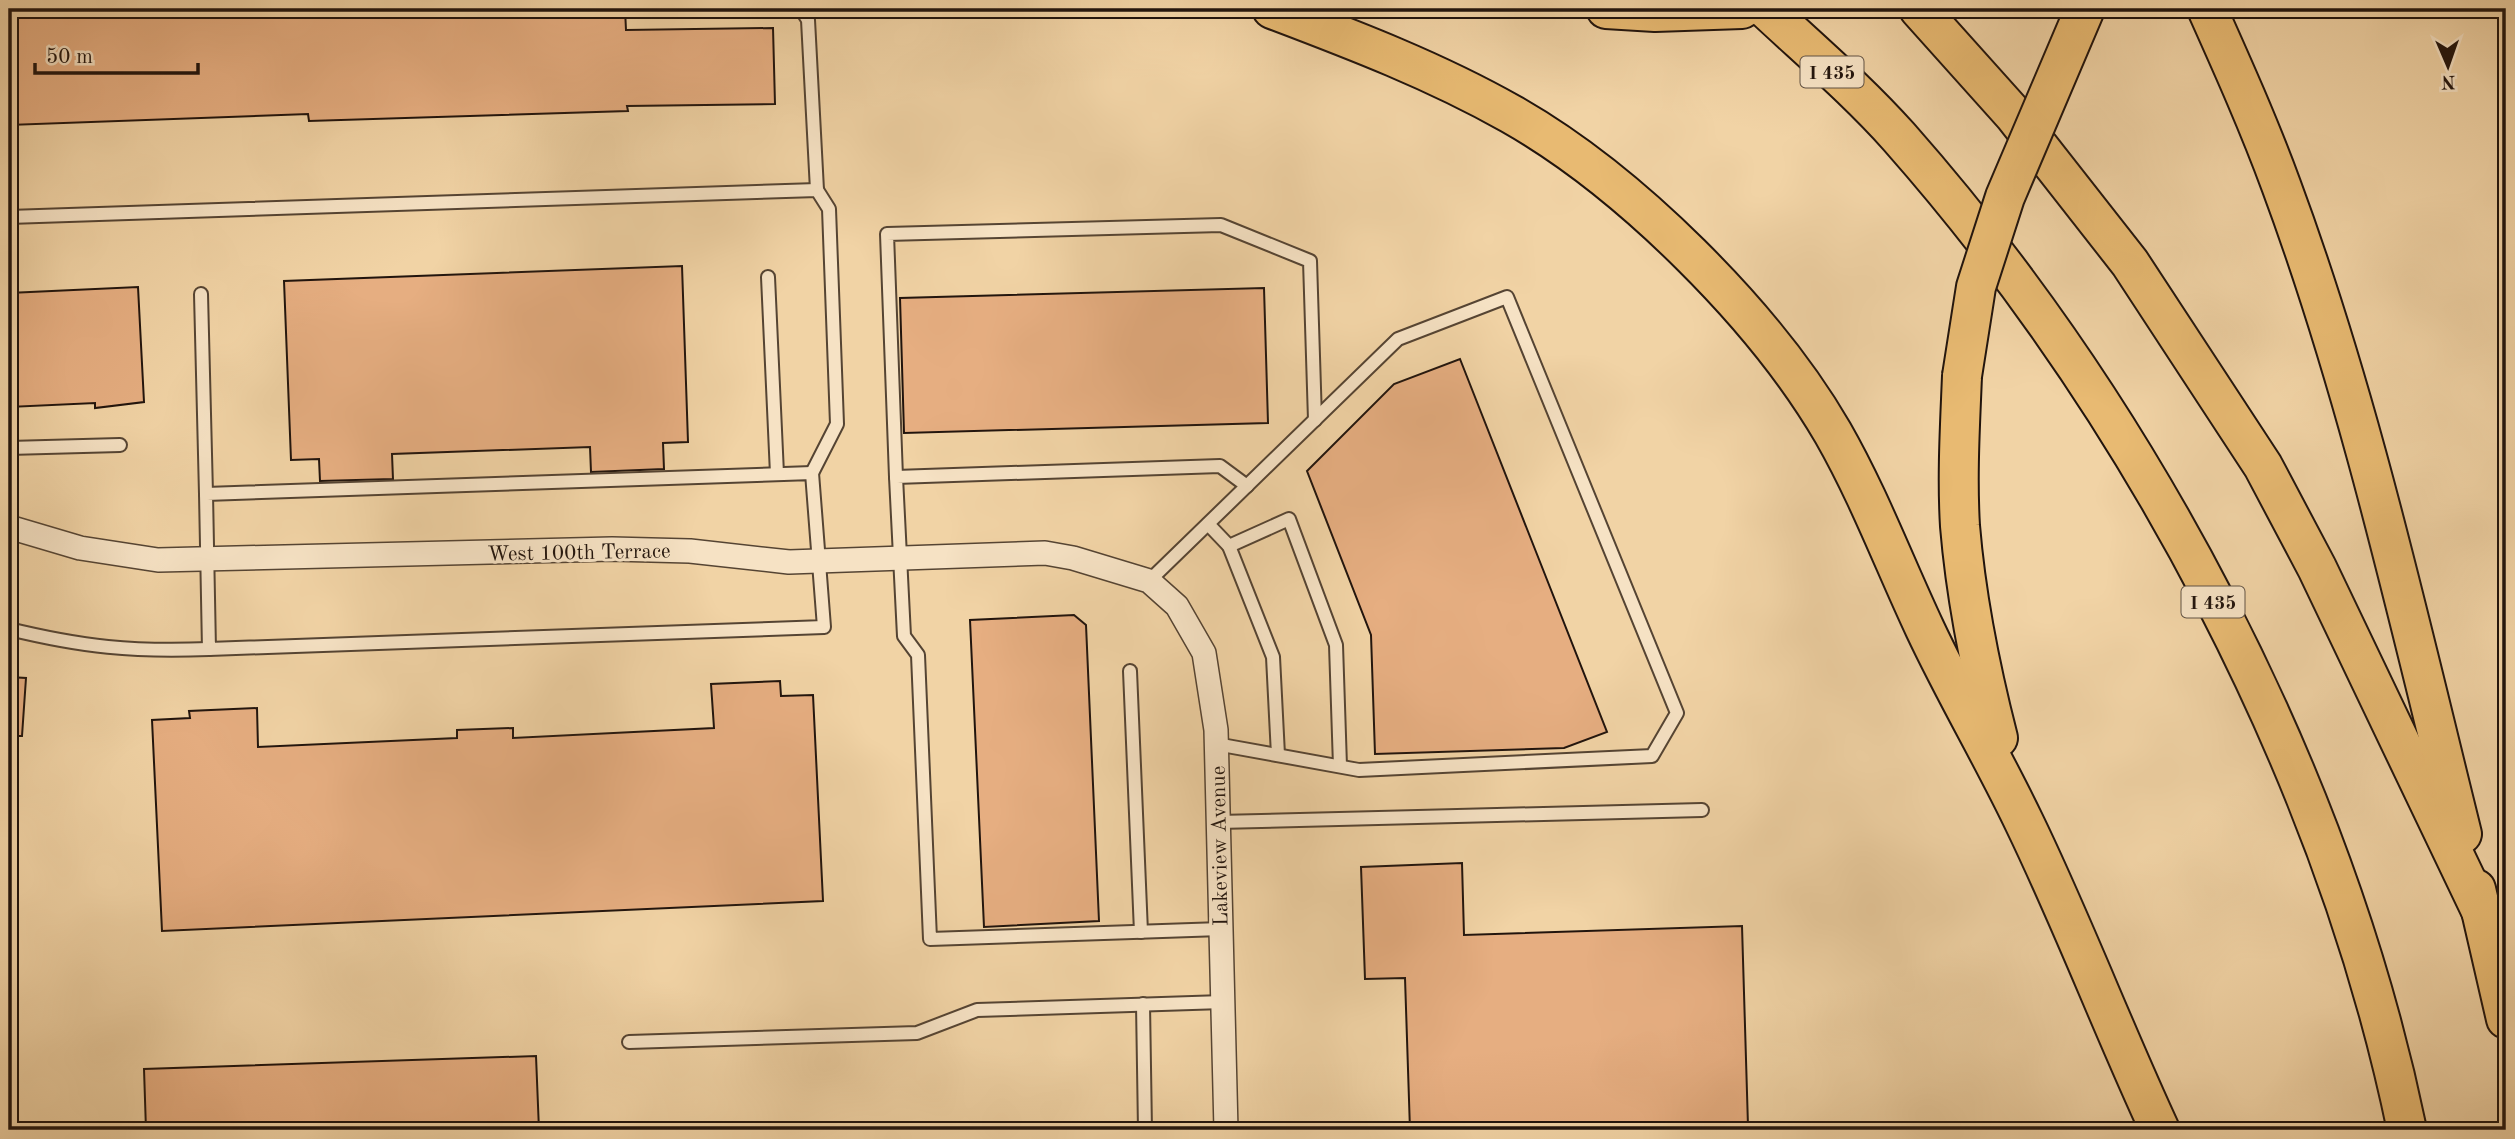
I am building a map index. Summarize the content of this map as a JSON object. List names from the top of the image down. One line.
{"streets":{"highway":["I 435"],"street":["West 100th Terrace","Lakeview Avenue"]},"crossings":[["West 100th Terrace","Lakeview Avenue"]],"scale_bar":"50 m","north":"bottom"}
